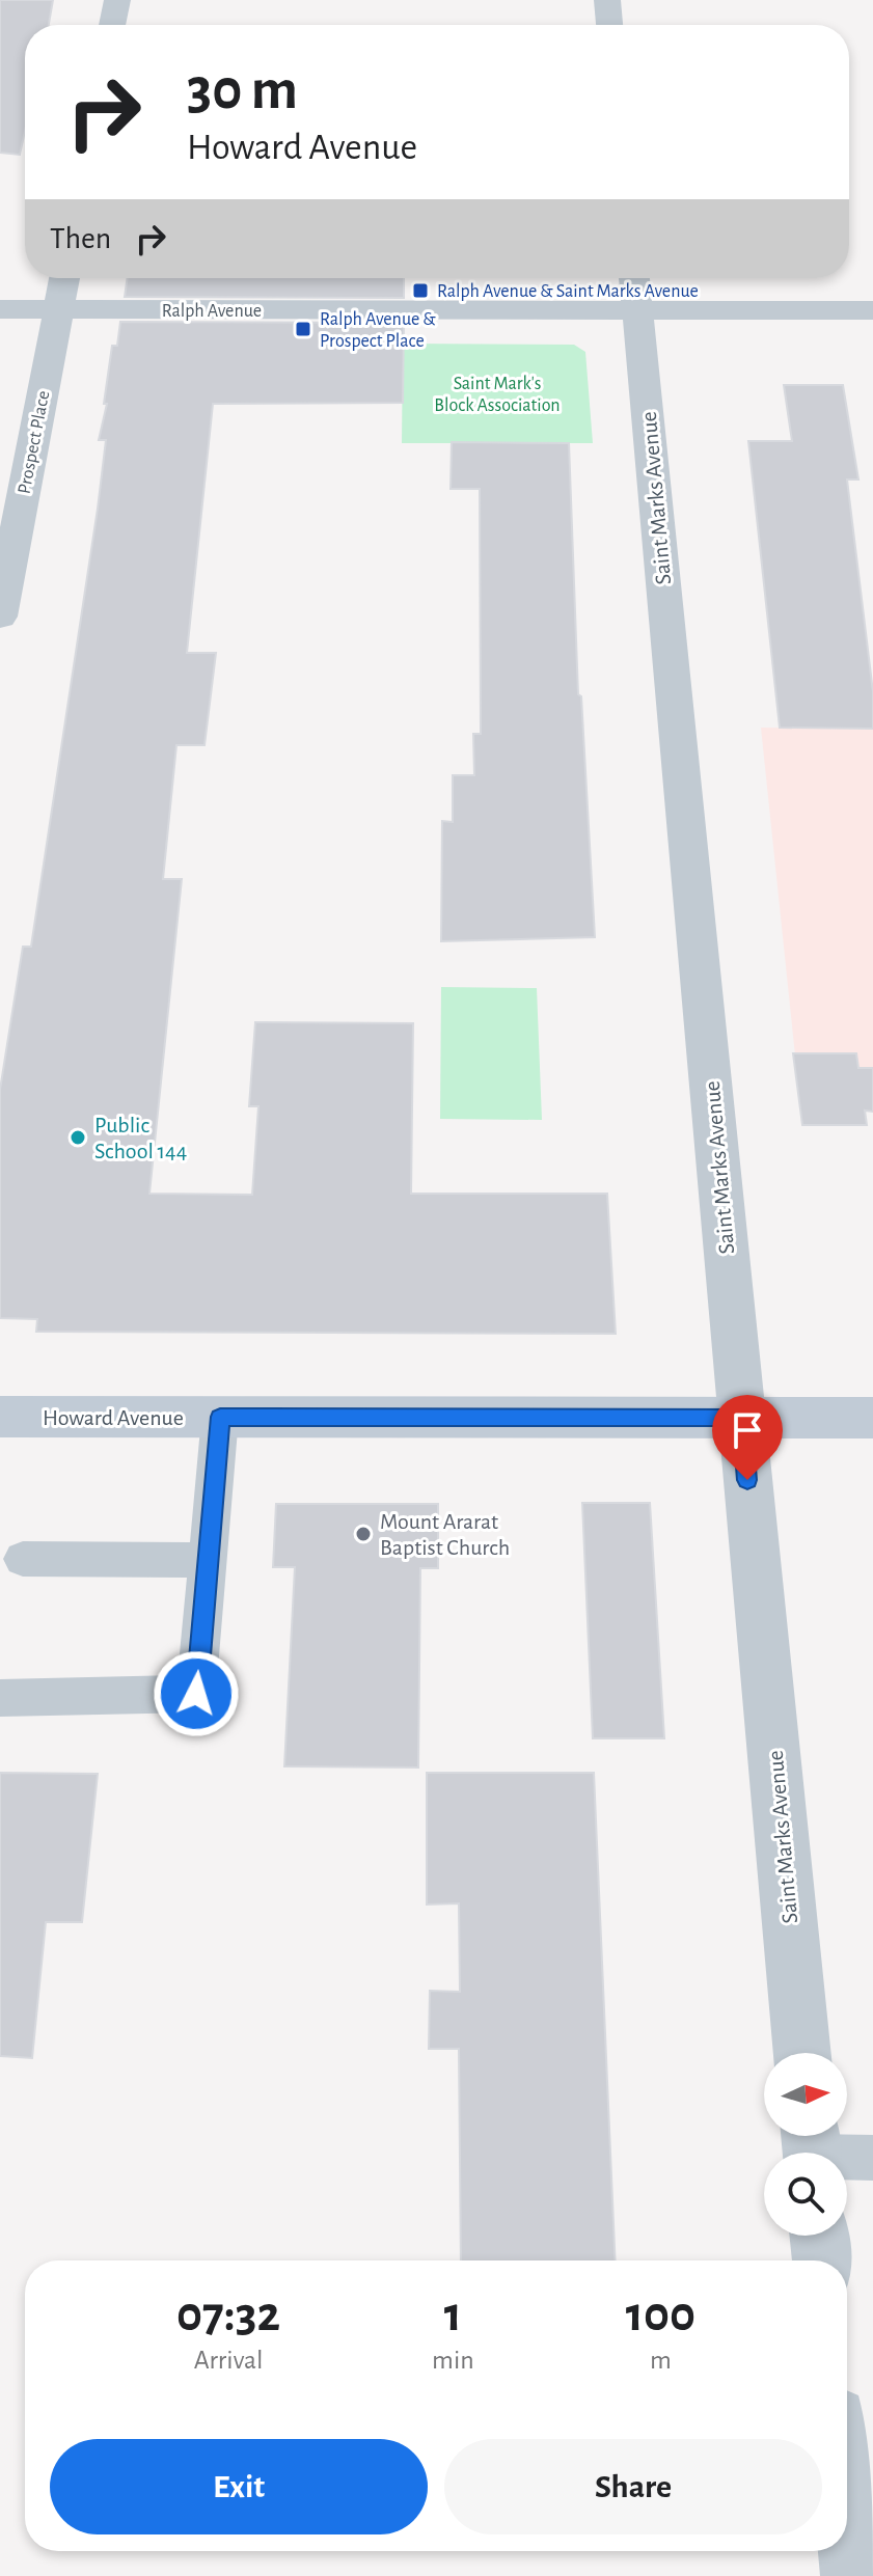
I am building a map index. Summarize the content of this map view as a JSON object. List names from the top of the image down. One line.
{"streets":{"street":["Ralph Avenue","Prospect Place","Saint Marks Avenue","Howard Avenue"]},"crossings":[["Ralph Avenue","Prospect Place"],["Ralph Avenue","Saint Marks Avenue"],["Saint Marks Avenue","Howard Avenue"]],"parks":["Saint Mark's Block Association"],"places":{"transit":["Ralph Avenue & Saint Marks Avenue","Ralph Avenue & Prospect Place"],"other":["Public School 144","Mount Ararat Baptist Church"]},"north":"right","page":{"turn":["30 m","Howard Avenue"],"then":"Then","eta":["07:32","Arrival","1","min","100","m"],"buttons":["Exit","Share"]}}
